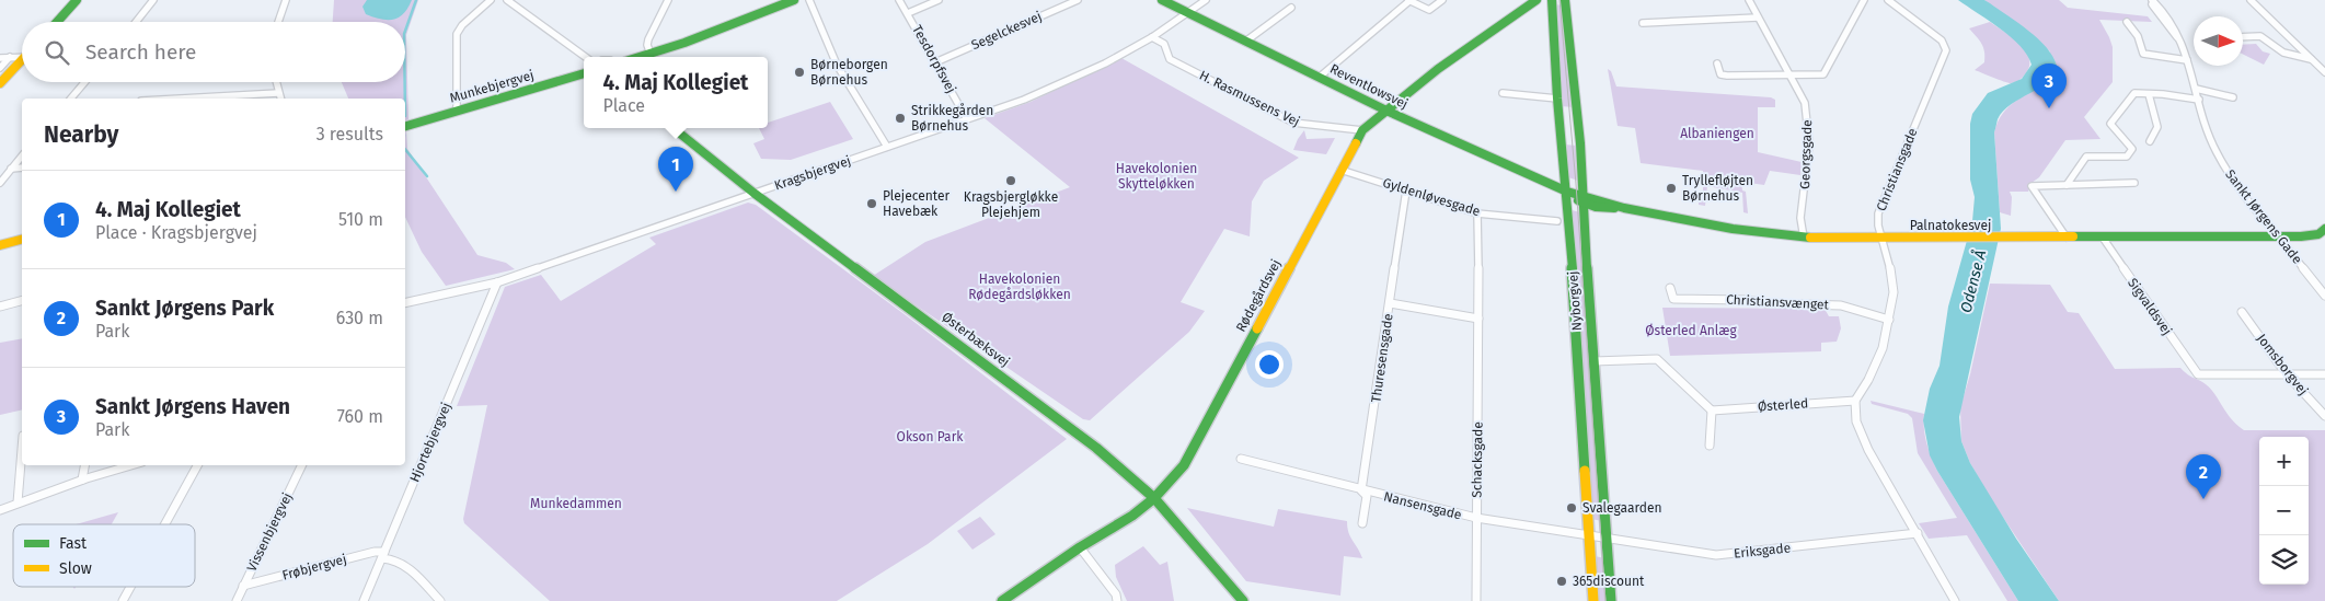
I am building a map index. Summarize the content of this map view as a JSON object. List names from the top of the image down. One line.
{"streets":{"street":["Segelckesvej","Tesdorpfsvej","Munkebjergvej","Reventlowsvej","H. Rasmussens Vej","Georgsgade","Christiansgade","Kragsbjergvej","Gyldenløvesgade","Sankt Jørgens Gade","Palnatokesvej","Rødegårdsvej","Nyborgvej","Christiansvænget","Sigvaldsvej","Østerbæksvej","Thuresensgade","Jomsborgvej","Østerled","Hjortebjergvej","Schacksgade","Nansensgade","Vissenbjergvej","Eriksgade","Frøbjergvej"]},"crossings":[["Segelckesvej","Tesdorpfsvej"],["Tesdorpfsvej","Kragsbjergvej"],["Reventlowsvej","Kragsbjergvej"],["Reventlowsvej","Palnatokesvej"],["Reventlowsvej","Rødegårdsvej"],["Reventlowsvej","Nyborgvej"],["H. Rasmussens Vej","Kragsbjergvej"],["H. Rasmussens Vej","Rødegårdsvej"],["Georgsgade","Palnatokesvej"],["Christiansgade","Palnatokesvej"],["Christiansgade","Christiansvænget"],["Christiansgade","Østerled"],["Kragsbjergvej","Østerbæksvej"],["Kragsbjergvej","Hjortebjergvej"],["Gyldenløvesgade","Rødegårdsvej"],["Gyldenløvesgade","Thuresensgade"],["Gyldenløvesgade","Schacksgade"],["Sankt Jørgens Gade","Palnatokesvej"],["Palnatokesvej","Nyborgvej"],["Palnatokesvej","Sigvaldsvej"],["Rødegårdsvej","Østerbæksvej"],["Nyborgvej","Nansensgade"],["Nyborgvej","Eriksgade"],["Sigvaldsvej","Jomsborgvej"],["Thuresensgade","Nansensgade"],["Hjortebjergvej","Frøbjergvej"],["Schacksgade","Nansensgade"],["Nansensgade","Eriksgade"],["Vissenbjergvej","Frøbjergvej"]],"water":["Odense Å"],"parks":["Albaniengen","Havekolonien Skytteløkken","Havekolonien Rødegårdsløkken","Østerled Anlæg","Okson Park","Munkedammen"],"places":["Børneborgen Børnehus","Strikkegården Børnehus","Kragsbjergløkke Plejehjem","Tryllefløjten Børnehus","Plejecenter Havebæk","Svalegaarden","365discount"],"legend":["Fast","Slow"],"north":"right","page":{"search":"Search here","popup":["4. Maj Kollegiet","Place"],"pins":["3","1","2"],"heading":["Nearby","3 results"],"list":[{"mark":"1","name":"4. Maj Kollegiet","note":"Place · Kragsbjergvej","value":"510 m"},{"mark":"2","name":"Sankt Jørgens Park","note":"Park","value":"630 m"},{"mark":"3","name":"Sankt Jørgens Haven","note":"Park","value":"760 m"}],"map_buttons":["+","−"]}}
